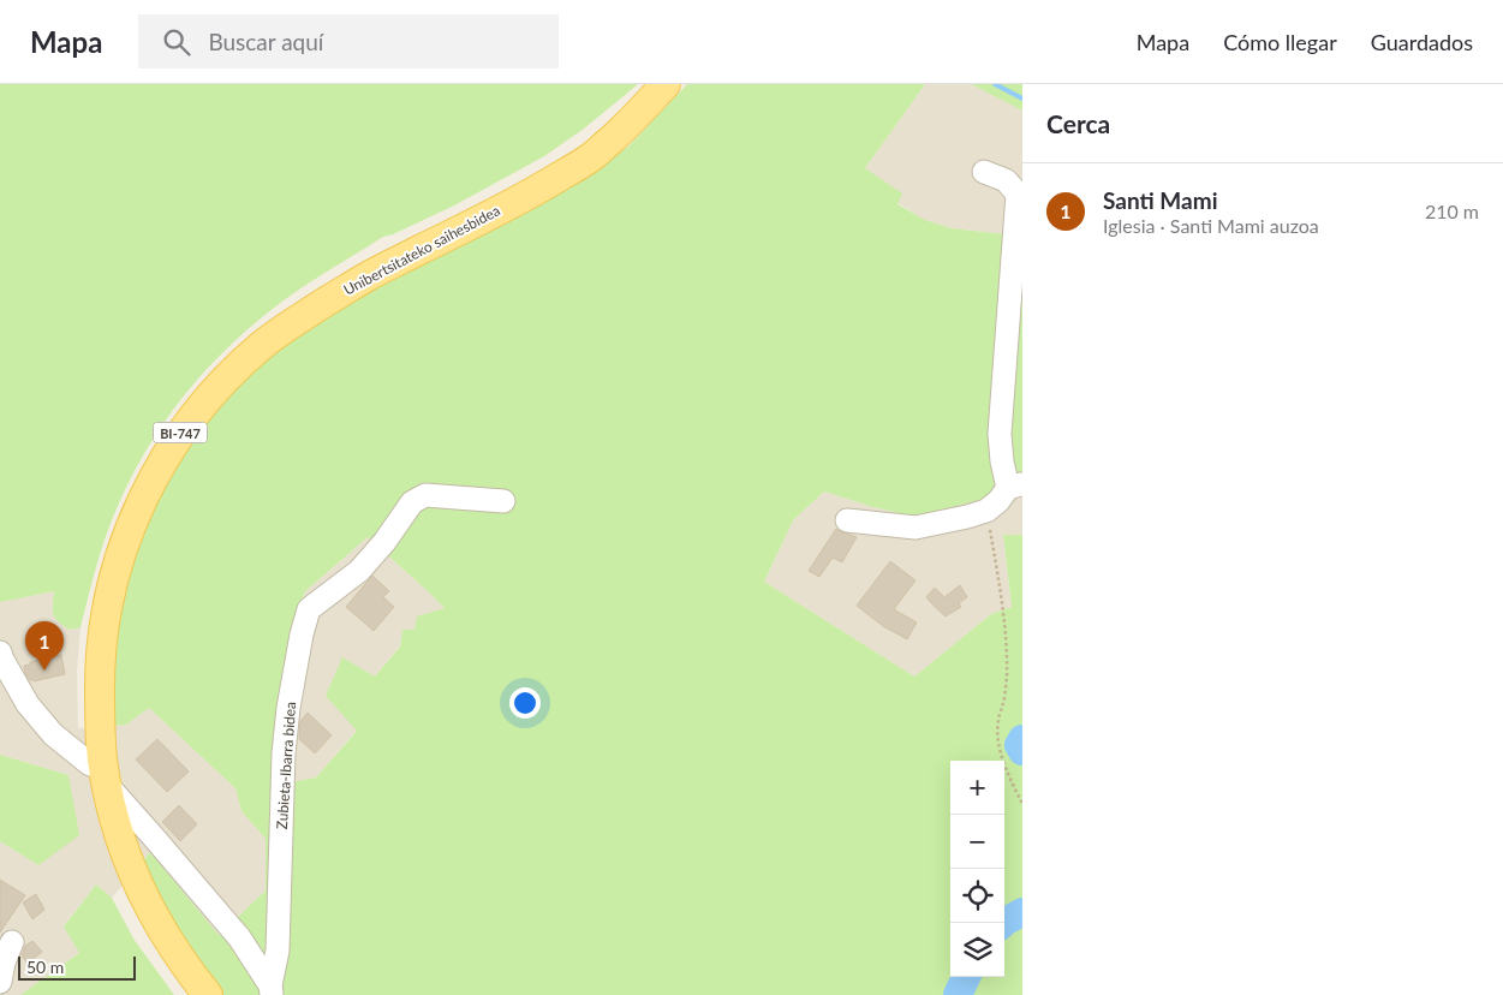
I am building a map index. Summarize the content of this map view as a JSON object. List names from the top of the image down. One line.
{"streets":{"main road":["Unibertsitateko saihesbidea","BI-747"],"street":["Zubieta-Ibarra bidea"]},"scale_bar":"50 m","page":{"header":"Mapa","search":"Buscar aquí","nav":["Mapa","Cómo llegar","Guardados"],"heading":"Cerca","list":[{"mark":"1","name":"Santi Mami","note":"Iglesia · Santi Mami auzoa","value":"210 m"}],"pins":"1","map_buttons":["+","−"],"scale":"50 m"}}
